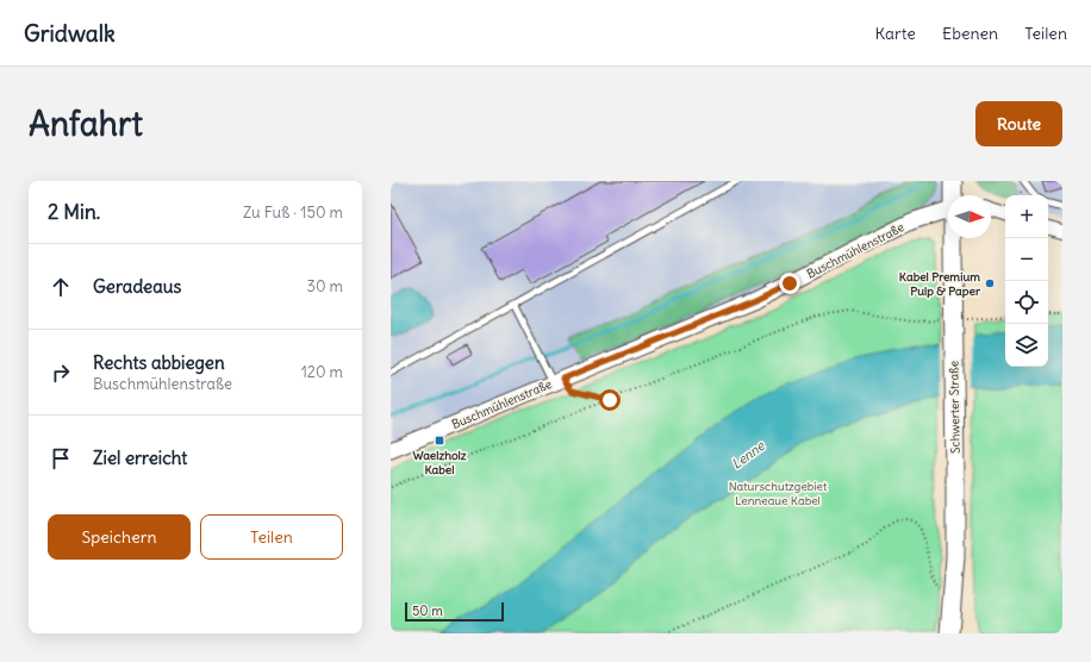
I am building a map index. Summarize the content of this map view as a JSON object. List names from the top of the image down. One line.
{"streets":{"main road":["Schwerter Straße"],"street":["Buschmühlenstraße"]},"water":["Lenne"],"parks":["Naturschutzgebiet Lenneaue Kabel"],"places":{"other":["Kabel Premium Pulp & Paper"],"transit":["Waelzholz Kabel"]},"scale_bar":"50 m","north":"right","page":{"header":"Gridwalk","nav":["Karte","Ebenen","Teilen"],"buttons":["Route",["Speichern","Teilen"]],"title":"Anfahrt","heading":["2 Min.","Zu Fuß · 150 m"],"map_buttons":["+","−"],"list":[["Geradeaus","30 m"],["Rechts abbiegen","Buschmühlenstraße","120 m"],"Ziel erreicht"],"scale":"50 m"}}
